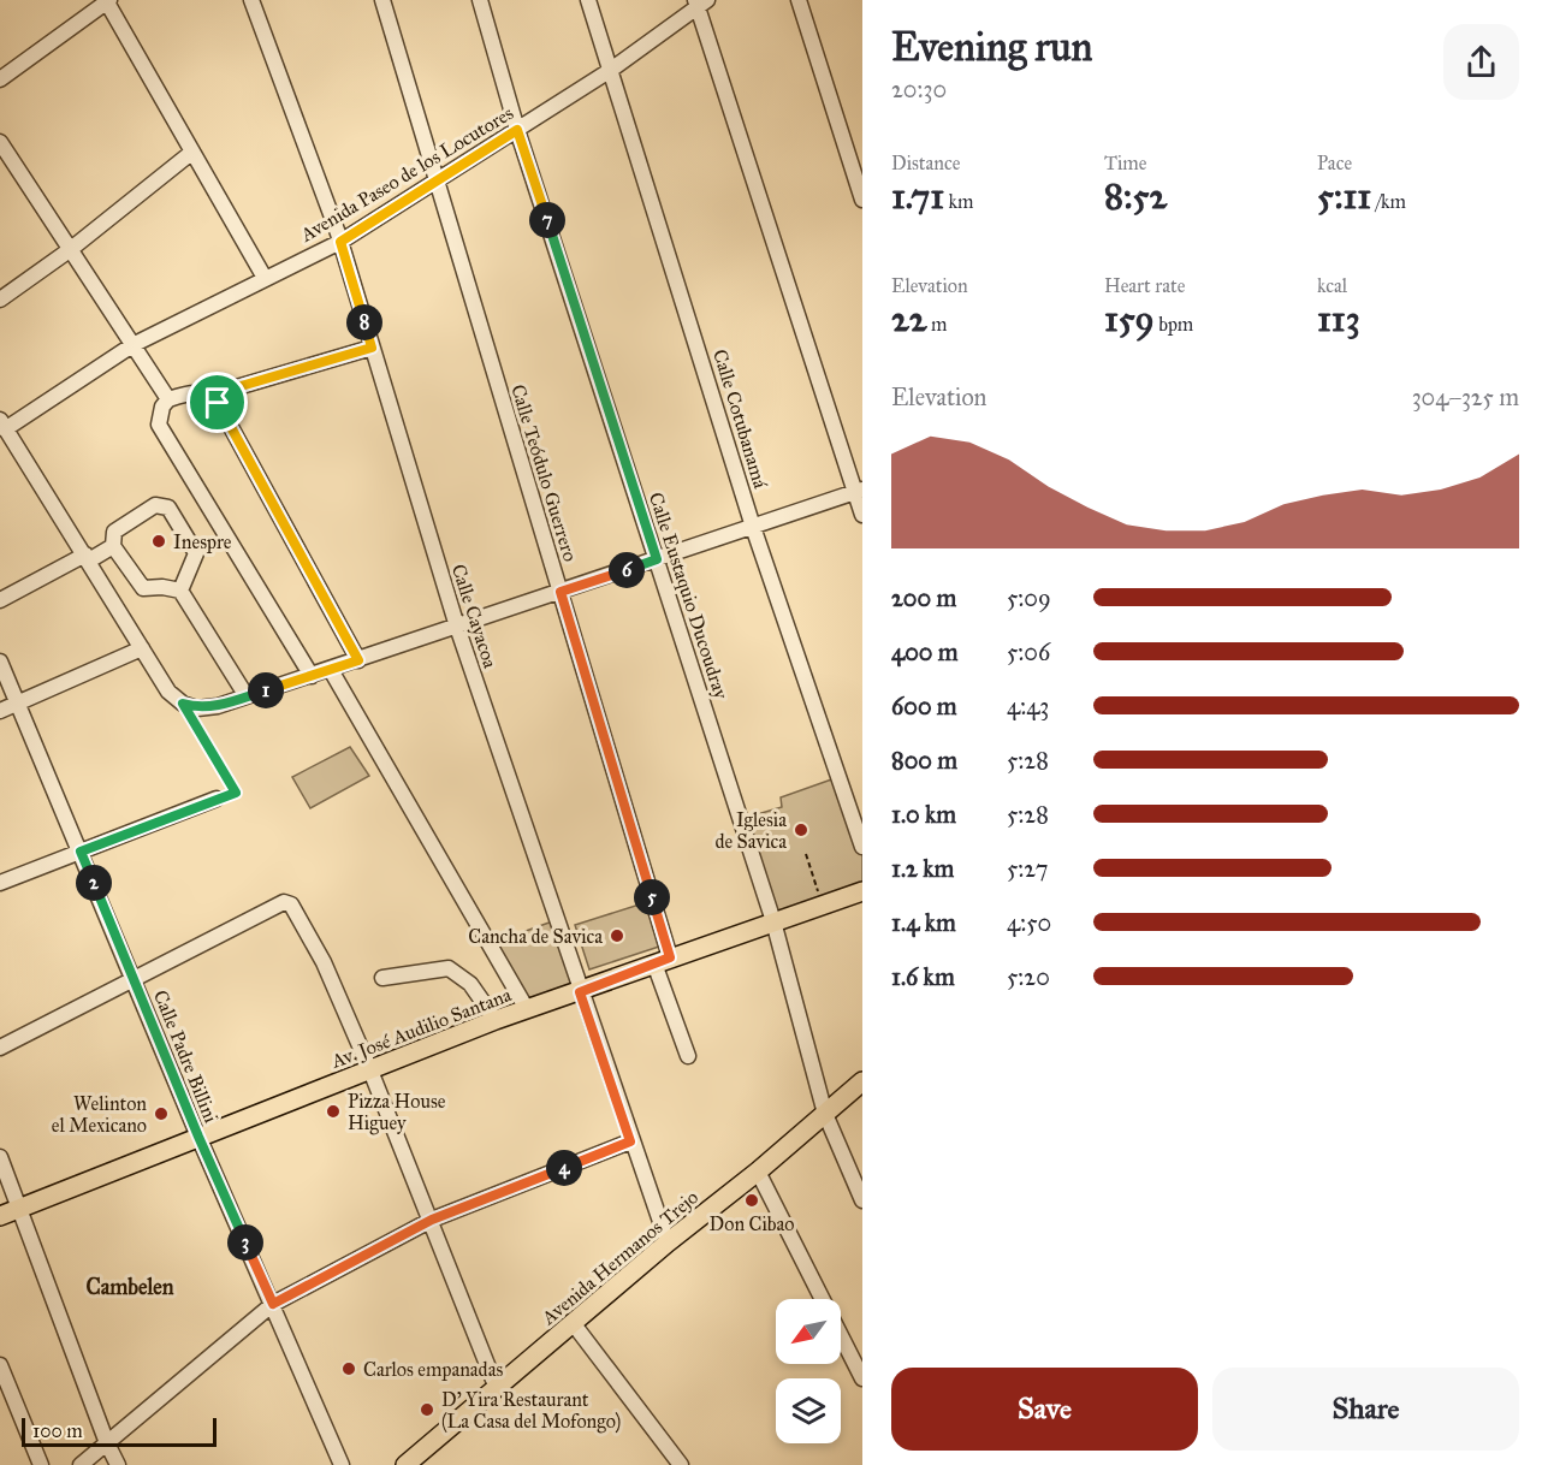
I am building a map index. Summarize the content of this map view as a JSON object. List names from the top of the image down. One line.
{"streets":{"main road":["Av. José Audilio Santana","Avenida Hermanos Trejo"],"street":["Avenida Paseo de los Locutores","Calle Cotubanamá","Calle Teódulo Guerrero","Calle Eustaquio Ducoudray","Calle Cayacoa","Calle Padre Billini"]},"crossings":[["Avenida Paseo de los Locutores","Calle Cotubanamá"],["Avenida Paseo de los Locutores","Calle Teódulo Guerrero"],["Avenida Paseo de los Locutores","Calle Eustaquio Ducoudray"],["Avenida Paseo de los Locutores","Calle Cayacoa"],["Calle Teódulo Guerrero","Av. José Audilio Santana"],["Calle Eustaquio Ducoudray","Av. José Audilio Santana"],["Calle Eustaquio Ducoudray","Avenida Hermanos Trejo"],["Calle Cayacoa","Av. José Audilio Santana"],["Calle Cayacoa","Avenida Hermanos Trejo"],["Av. José Audilio Santana","Calle Padre Billini"]],"districts":["Cambelen"],"places":["Inespre","Iglesia de Savica","Cancha de Savica","Pizza House Higuey","Welinton el Mexicano","Don Cibao","Carlos empanadas","D' Yira Restaurant (La Casa del Mofongo)"],"scale_bar":"100 m","north":"bottom left","page":{"heading":["Evening run","20:30"],"stats":[["Distance","1.71 km"],["Time","8:52"],["Pace","5:11 /km"],["Elevation","22 m"],["Heart rate","159 bpm"],["kcal","113"]],"pins":["7","8","6","1","2","5","4","3"],"chart":["Elevation","304–325 m"],"list":[{"name":"200 m","note":"5:09"},{"name":"400 m","note":"5:06"},{"name":"600 m","note":"4:43"},{"name":"800 m","note":"5:28"},{"name":"1.0 km","note":"5:28"},{"name":"1.2 km","note":"5:27"},{"name":"1.4 km","note":"4:50"},{"name":"1.6 km","note":"5:20"}],"buttons":["Save","Share"],"scale":"100 m"}}
